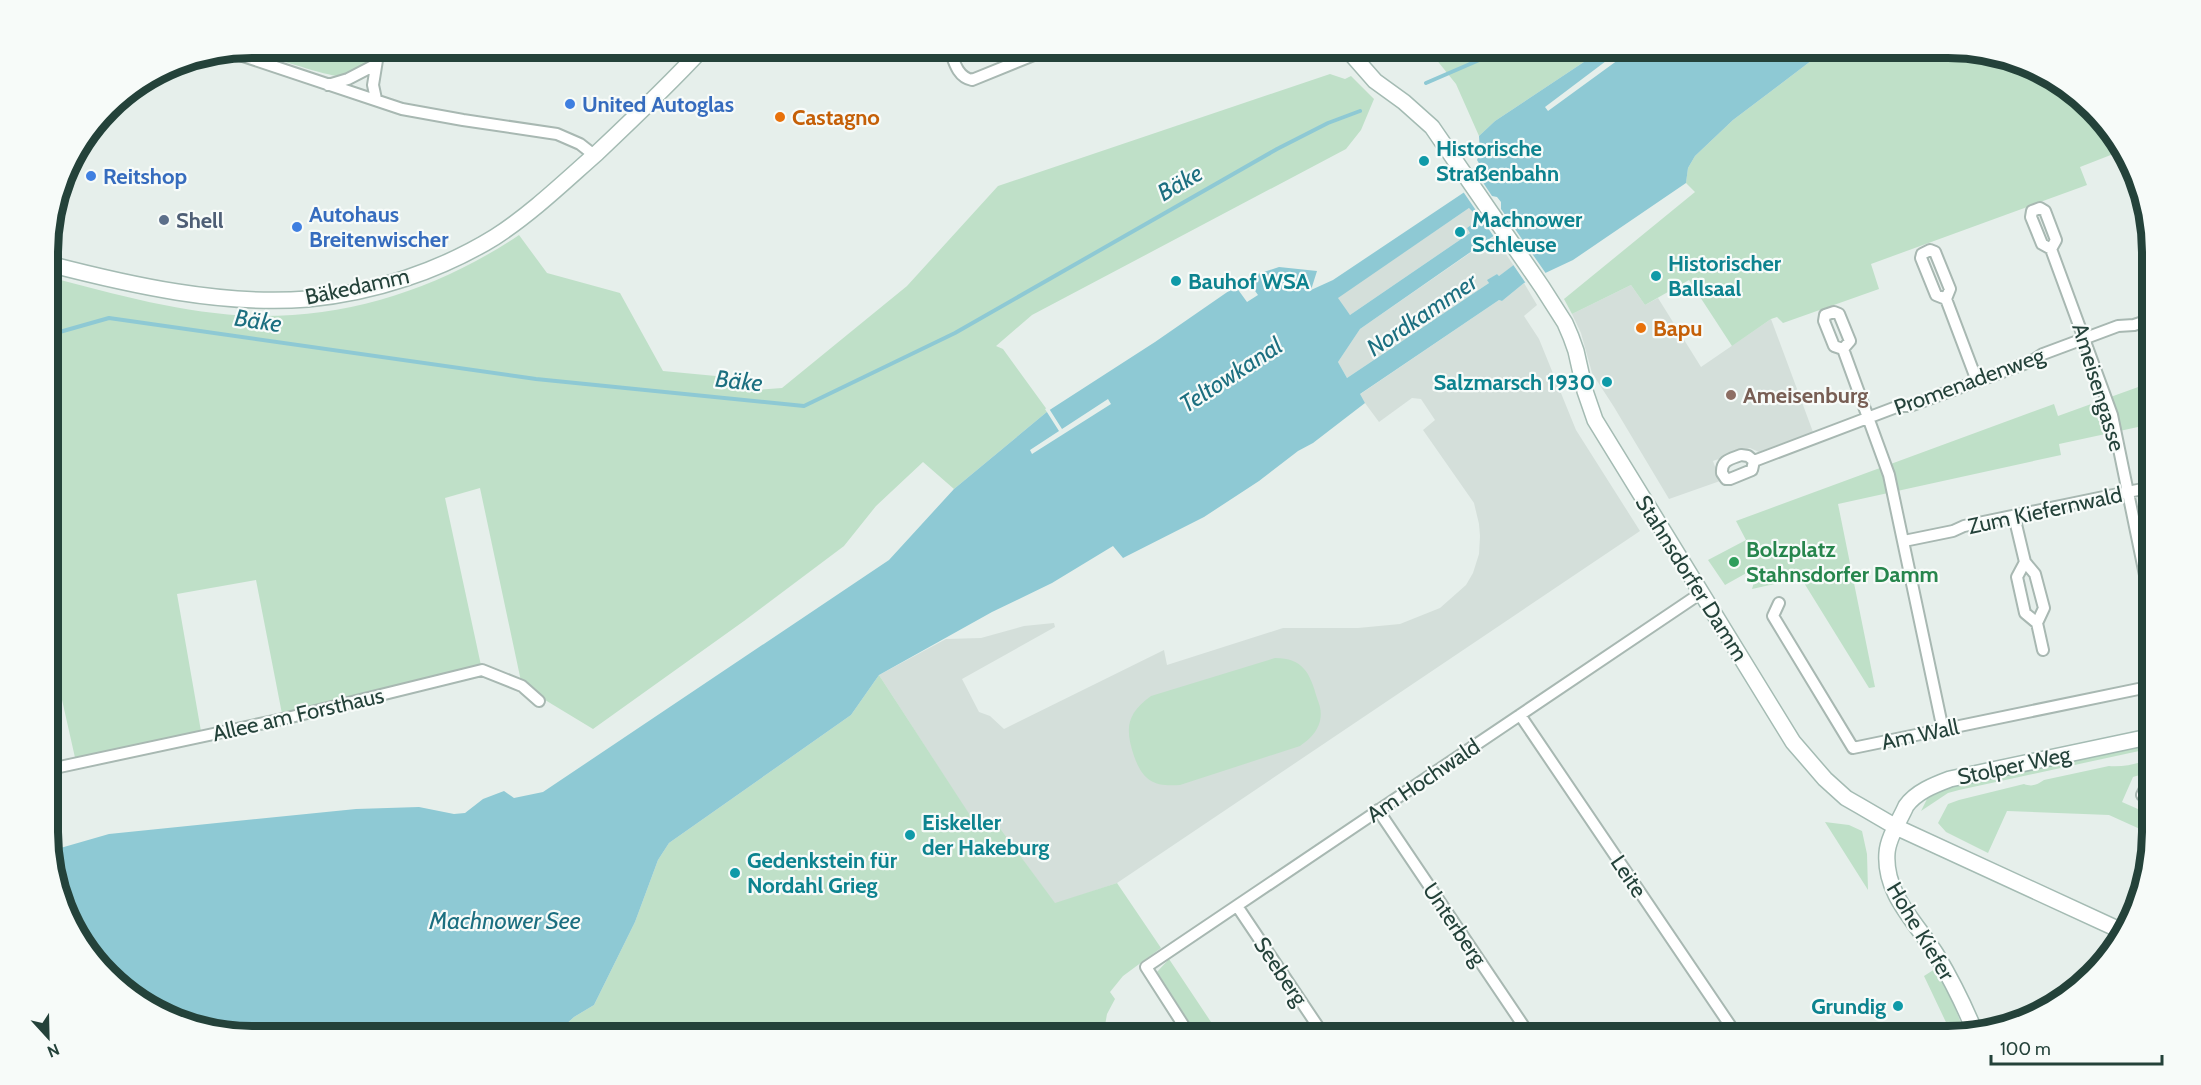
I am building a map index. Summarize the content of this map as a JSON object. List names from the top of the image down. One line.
{"streets":{"street":["Bäkedamm","Promenadenweg","Ameisengasse","Zum Kiefernwald","Stahnsdorfer Damm","Allee am Forsthaus","Am Wall","Stolper Weg","Am Hochwald","Leite","Unterberg","Hohe Kiefer","Seeberg"]},"crossings":[["Promenadenweg","Ameisengasse"],["Ameisengasse","Zum Kiefernwald"],["Stahnsdorfer Damm","Stolper Weg"],["Stahnsdorfer Damm","Am Hochwald"],["Stahnsdorfer Damm","Hohe Kiefer"],["Stolper Weg","Hohe Kiefer"],["Am Hochwald","Leite"],["Am Hochwald","Unterberg"],["Am Hochwald","Seeberg"]],"water":["Bäke","Nordkammer","Teltowkanal","Machnower See"],"places":["United Autoglas","Castagno","Historische Straßenbahn","Reitshop","Shell","Autohaus Breitenwischer","Machnower Schleuse","Historischer Ballsaal","Bauhof WSA","Bapu","Salzmarsch 1930","Ameisenburg","Bolzplatz Stahnsdorfer Damm","Eiskeller der Hakeburg","Gedenkstein für Nordahl Grieg","Grundig"],"scale_bar":"100 m","north":"bottom"}
